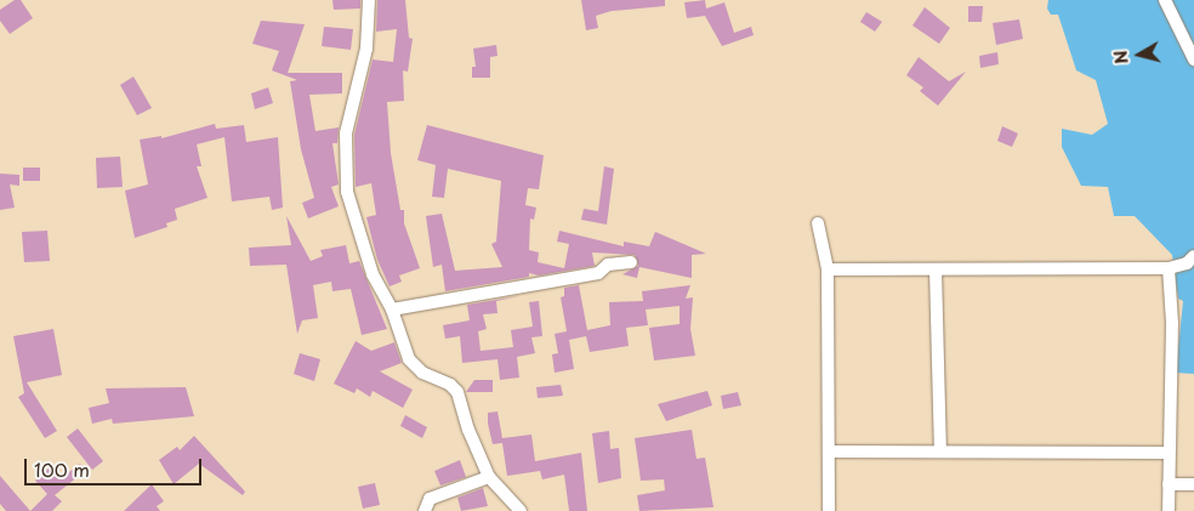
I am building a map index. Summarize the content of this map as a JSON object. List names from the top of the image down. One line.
{"scale_bar":"100 m","north":"left"}
